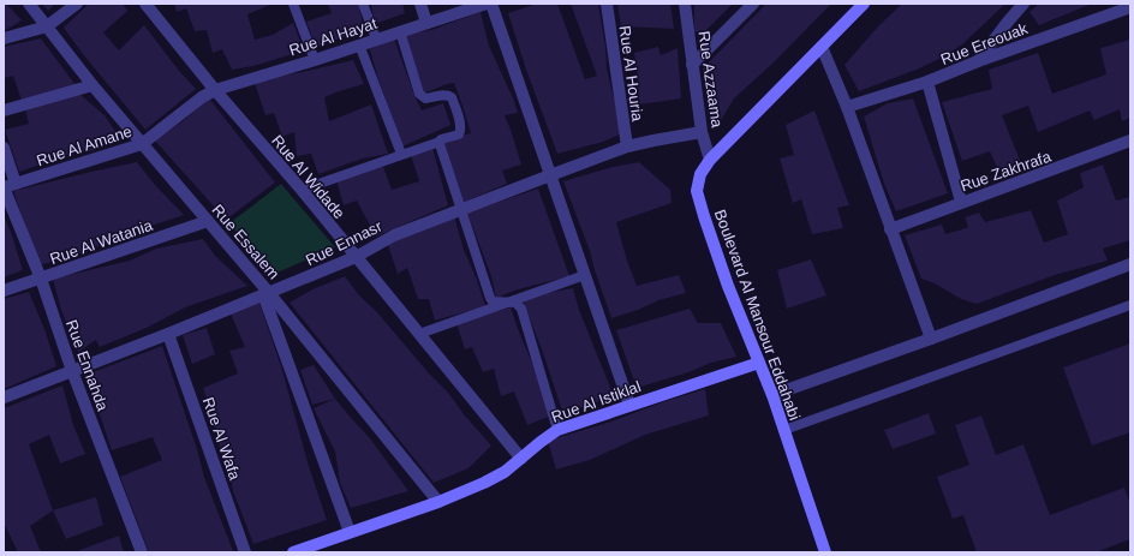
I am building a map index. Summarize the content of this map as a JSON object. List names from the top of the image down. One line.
{"streets":{"main road":["Boulevard Al Mansour Eddahabi","Rue Al Istiklal"],"street":["Rue Al Hayat","Rue Ereouak","Rue Al Houria","Rue Azzaama","Rue Al Amane","Rue Zakhrafa","Rue Al Widade","Rue Al Watania","Rue Essalem","Rue Ennasr","Rue Ennahda","Rue Al Wafa"]},"crossings":[["Rue Al Hayat","Rue Al Amane"],["Rue Al Hayat","Rue Al Widade"],["Rue Al Houria","Rue Ennasr"],["Rue Azzaama","Rue Ennasr"],["Rue Azzaama","Boulevard Al Mansour Eddahabi"],["Rue Al Amane","Rue Al Widade"],["Rue Al Amane","Rue Essalem"],["Rue Al Amane","Rue Ennahda"],["Rue Al Widade","Rue Ennasr"],["Rue Al Widade","Rue Al Istiklal"],["Rue Al Watania","Rue Essalem"],["Rue Al Watania","Rue Ennahda"],["Rue Essalem","Rue Ennasr"],["Rue Essalem","Rue Al Istiklal"],["Rue Ennasr","Rue Ennahda"],["Rue Ennasr","Rue Al Wafa"],["Boulevard Al Mansour Eddahabi","Rue Al Istiklal"]]}
